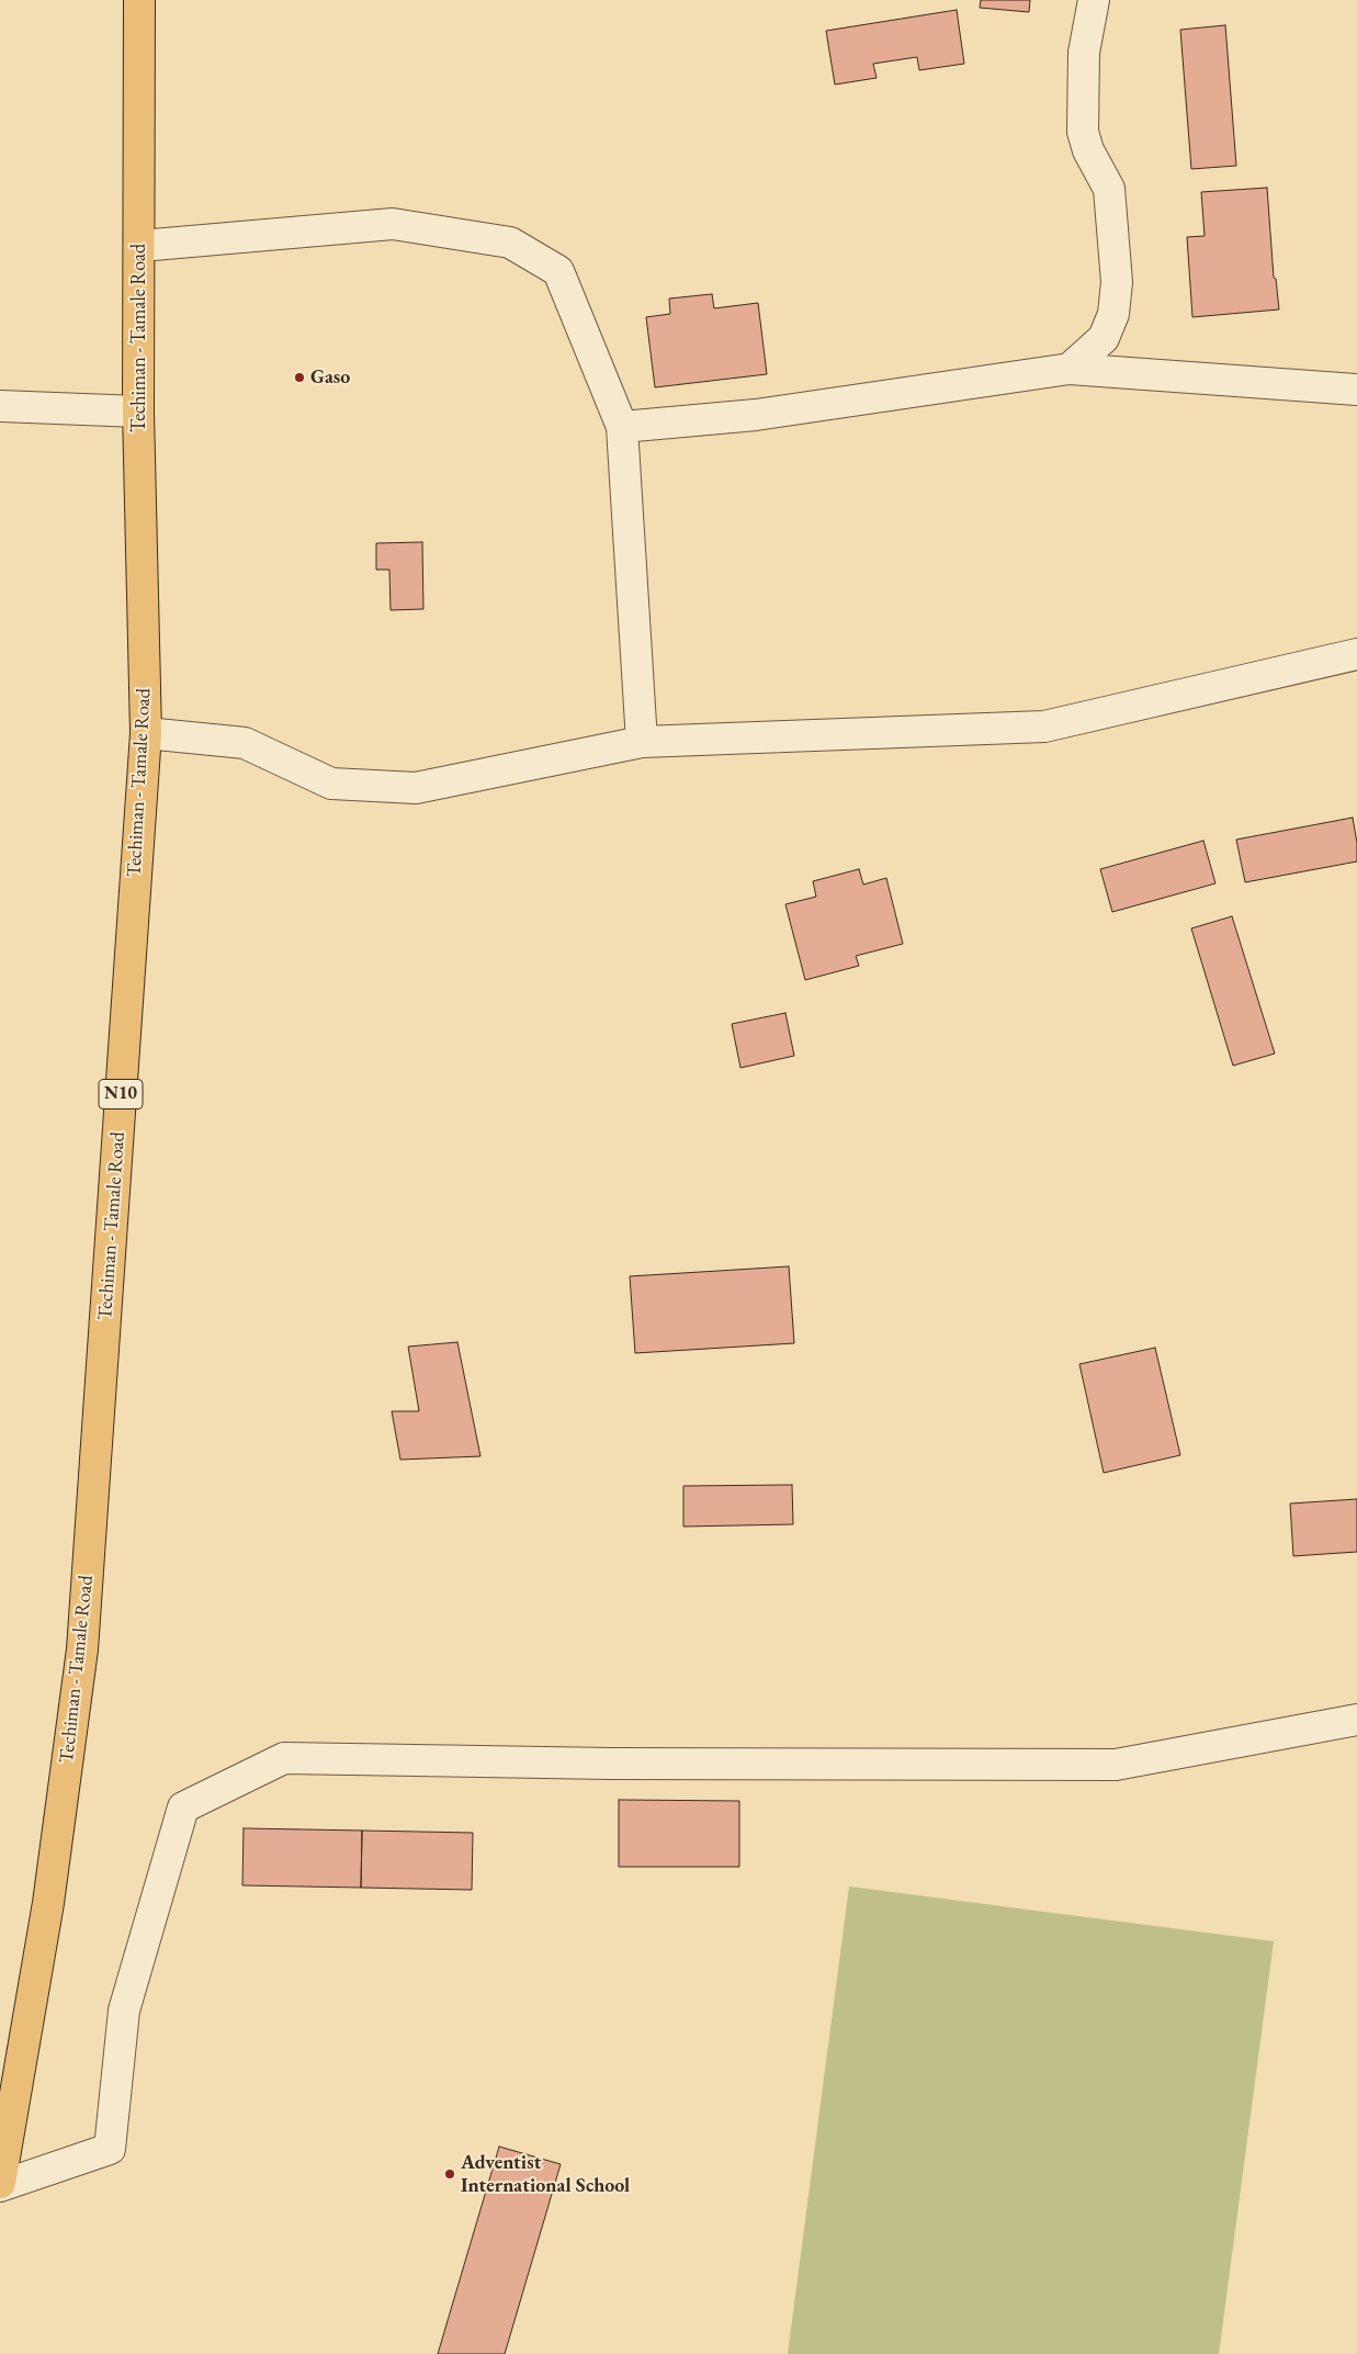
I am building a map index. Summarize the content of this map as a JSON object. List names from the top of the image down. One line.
{"streets":{"highway":["Techiman - Tamale Road","N10"]},"places":["Gaso","Adventist International School"]}
